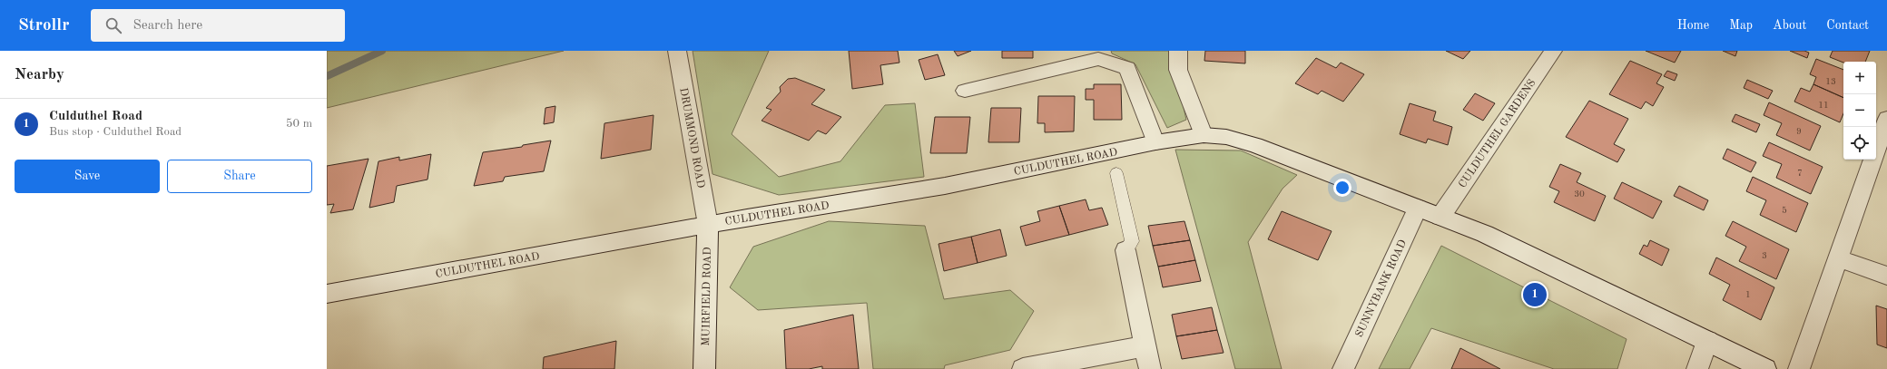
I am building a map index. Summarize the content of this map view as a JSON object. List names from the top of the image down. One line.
{"streets":{"street":["CULDUTHEL GARDENS","DRUMMOND ROAD","CULDUTHEL ROAD","SUNNYBANK ROAD","MUIRFIELD ROAD"]},"crossings":[["CULDUTHEL GARDENS","CULDUTHEL ROAD"],["DRUMMOND ROAD","CULDUTHEL ROAD"],["DRUMMOND ROAD","MUIRFIELD ROAD"],["CULDUTHEL ROAD","SUNNYBANK ROAD"],["CULDUTHEL ROAD","MUIRFIELD ROAD"]],"house_numbers":["13","11","9","7","30","5","3","1"],"page":{"header":"Strollr","search":"Search here","nav":["Home","Map","About","Contact"],"heading":"Nearby","map_buttons":["+","−"],"list":[{"mark":"1","name":"Culduthel Road","note":"Bus stop · Culduthel Road","value":"50 m"}],"buttons":["Save","Share"],"pins":"1"}}
